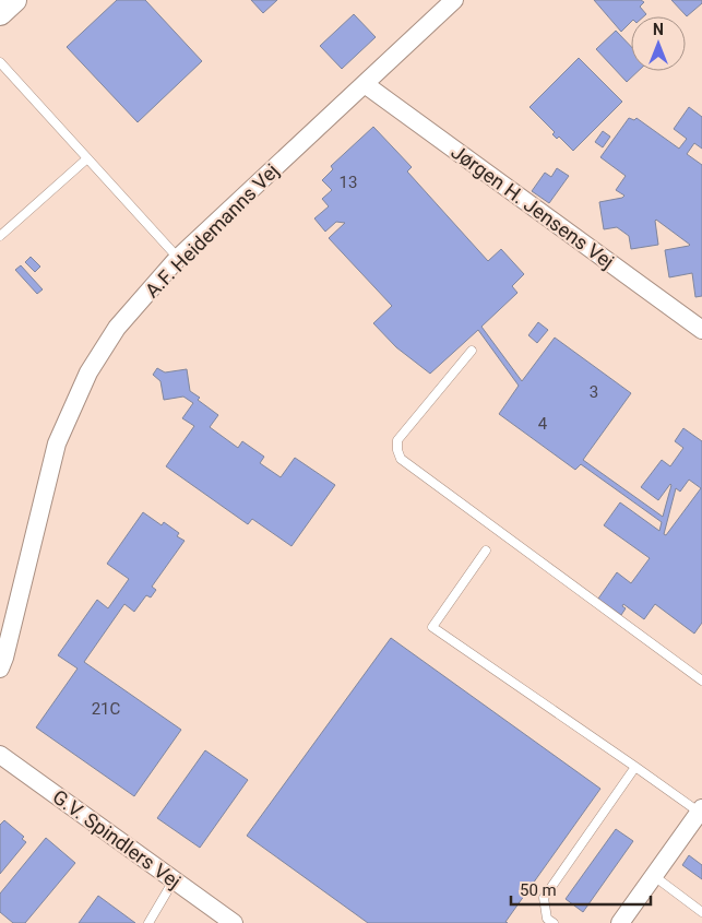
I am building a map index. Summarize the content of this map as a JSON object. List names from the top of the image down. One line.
{"streets":{"street":["Jørgen H. Jensens Vej","A.F. Heidemanns Vej","G.V. Spindlers Vej"]},"crossings":[["Jørgen H. Jensens Vej","A.F. Heidemanns Vej"]],"house_numbers":["13","3","4","21C"],"scale_bar":"50 m","north":"top"}
